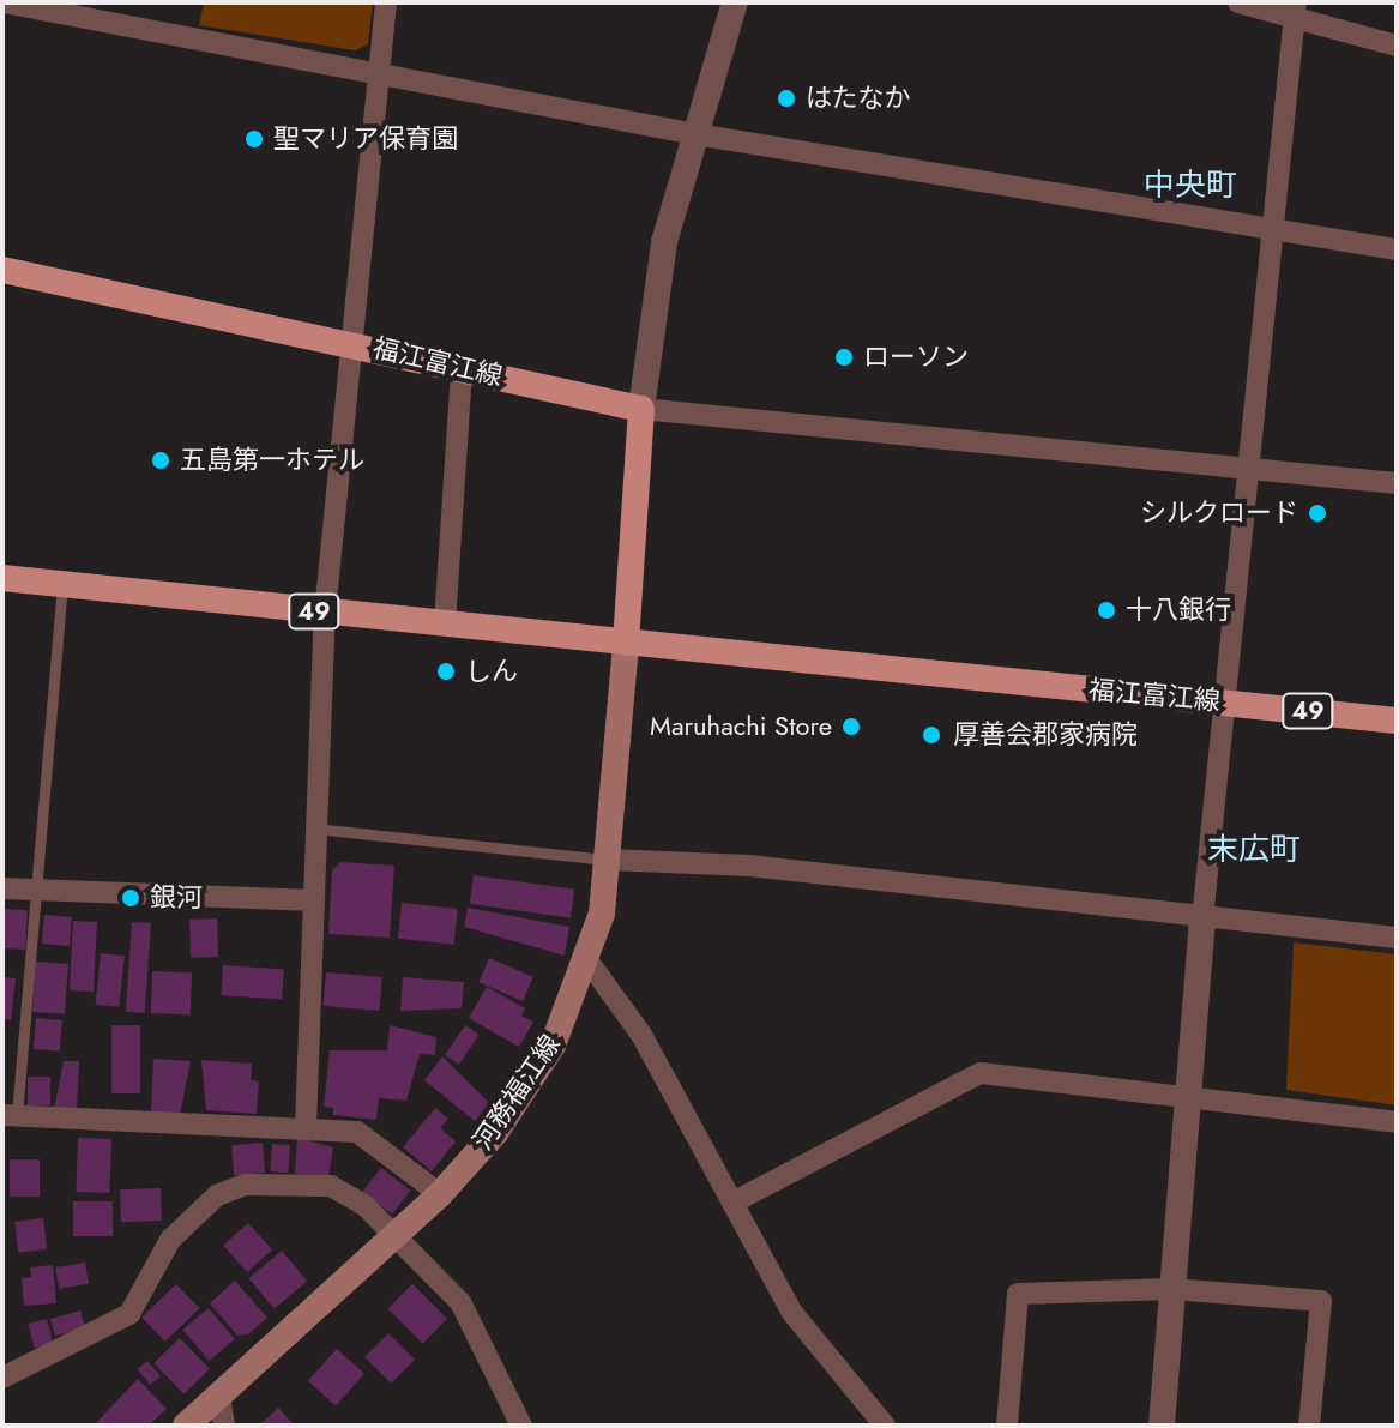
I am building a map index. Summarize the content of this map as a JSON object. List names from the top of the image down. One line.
{"streets":{"main road":["福江富江線","49","河務福江線"]},"crossings":[["福江富江線","河務福江線"]],"districts":["中央町","末広町"],"places":["はたなか","聖マリア保育園","ローソン","五島第一ホテル","シルクロード","十八銀行","しん","Maruhachi Store","厚善会郡家病院","銀河"]}
